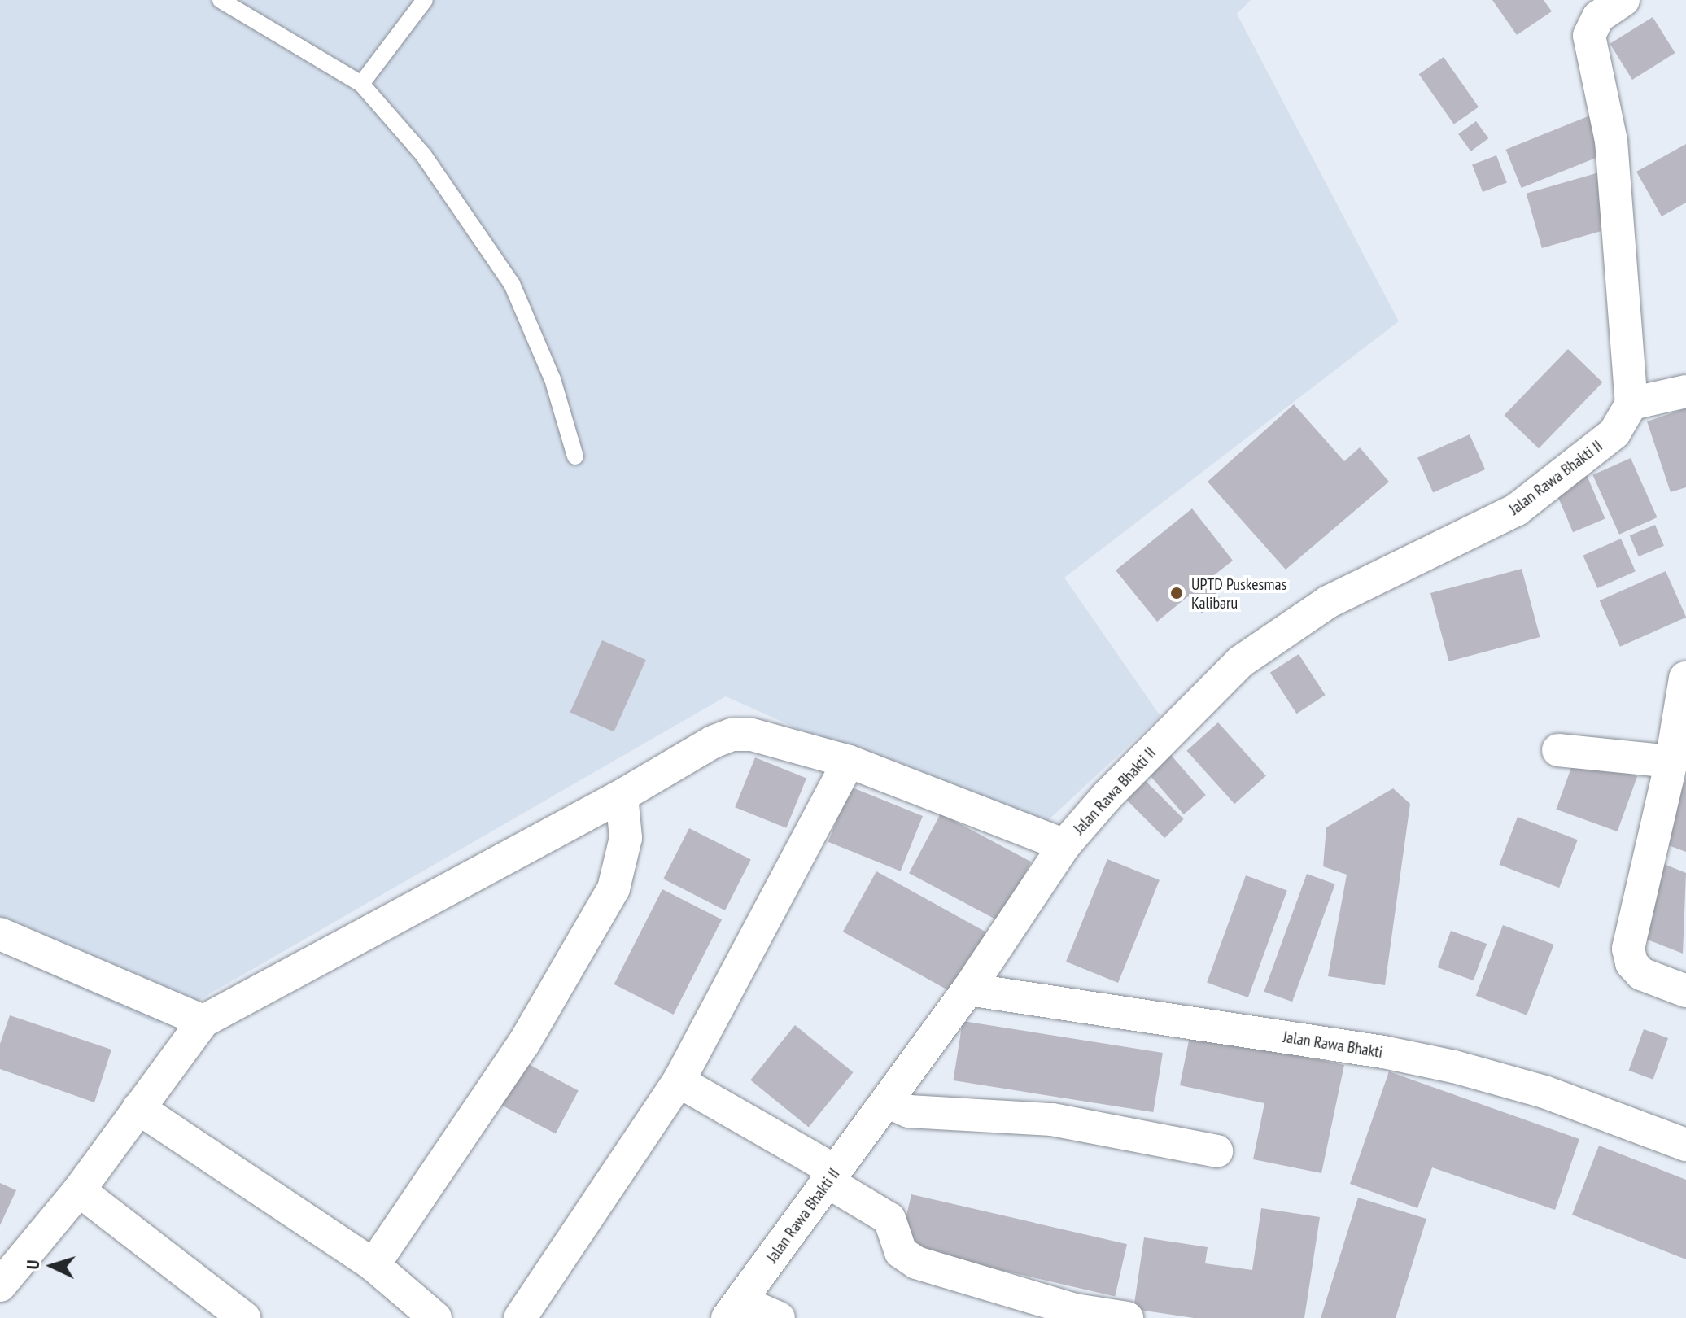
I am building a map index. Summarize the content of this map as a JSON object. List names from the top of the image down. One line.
{"streets":{"street":["Jalan Rawa Bhakti II","Jalan Rawa Bhakti"]},"crossings":[["Jalan Rawa Bhakti II","Jalan Rawa Bhakti"]],"places":["UPTD Puskesmas Kalibaru"],"north":"left"}
